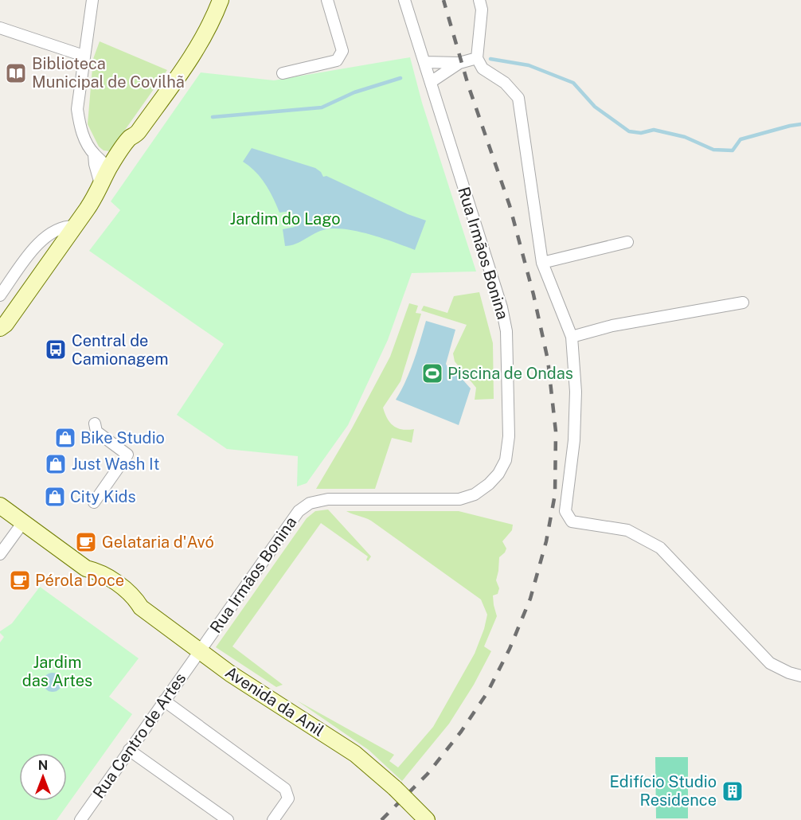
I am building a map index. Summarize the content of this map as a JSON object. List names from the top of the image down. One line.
{"streets":{"street":["Rua Irmãos Bonina","Avenida da Anil","Rua Centro de Artes"]},"crossings":[["Rua Irmãos Bonina","Avenida da Anil"],["Rua Irmãos Bonina","Rua Centro de Artes"],["Avenida da Anil","Rua Centro de Artes"]],"parks":["Jardim do Lago","Jardim das Artes"],"places":{"library":["Biblioteca Municipal de Covilhã"],"bus stop":["Central de Camionagem"],"sports":["Piscina de Ondas"],"shop":["Bike Studio","Just Wash It","City Kids"],"cafe":["Gelataria d'Avó","Pérola Doce"],"building":["Edifício Studio Residence"]},"north":"top"}
